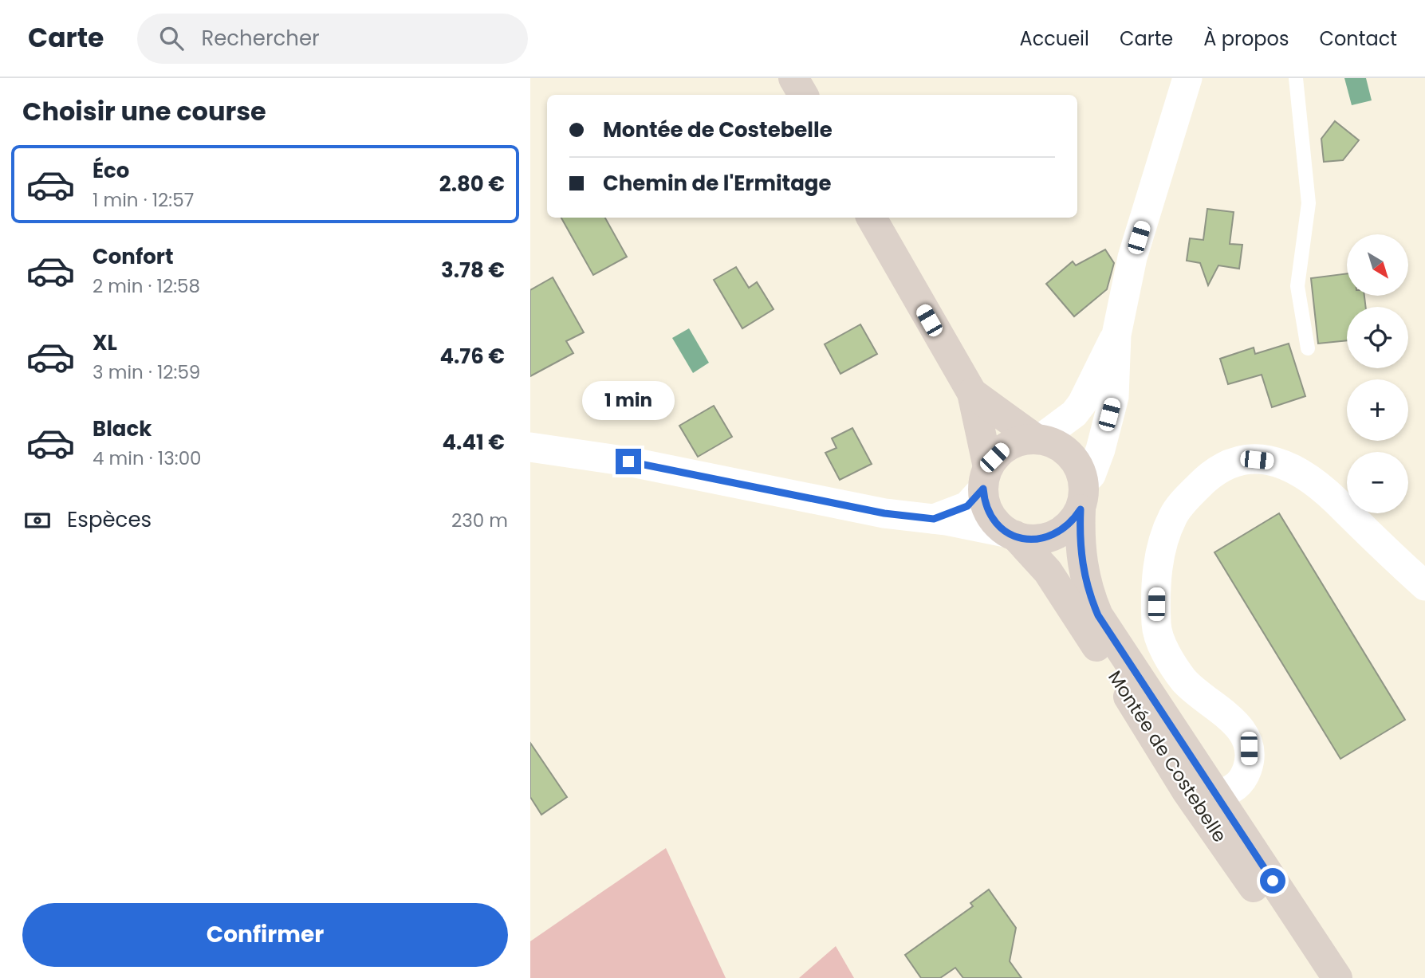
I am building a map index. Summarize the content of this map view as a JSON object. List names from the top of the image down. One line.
{"streets":{"main road":["Montée de Costebelle"]},"north":"bottom right","page":{"header":"Carte","search":"Rechercher","nav":["Accueil","Carte","À propos","Contact"],"heading":"Choisir une course","banner":["Montée de Costebelle","Chemin de l'Ermitage"],"list":[{"name":"Éco","note":"1 min · 12:57","value":"2.80 €"},{"name":"Confort","note":"2 min · 12:58","value":"3.78 €"},{"name":"XL","note":"3 min · 12:59","value":"4.76 €"},{"name":"Black","note":"4 min · 13:00","value":"4.41 €"}],"map_buttons":["+","−"],"bubble":"1 min","pay":["Espèces","230 m"],"buttons":"Confirmer"}}
